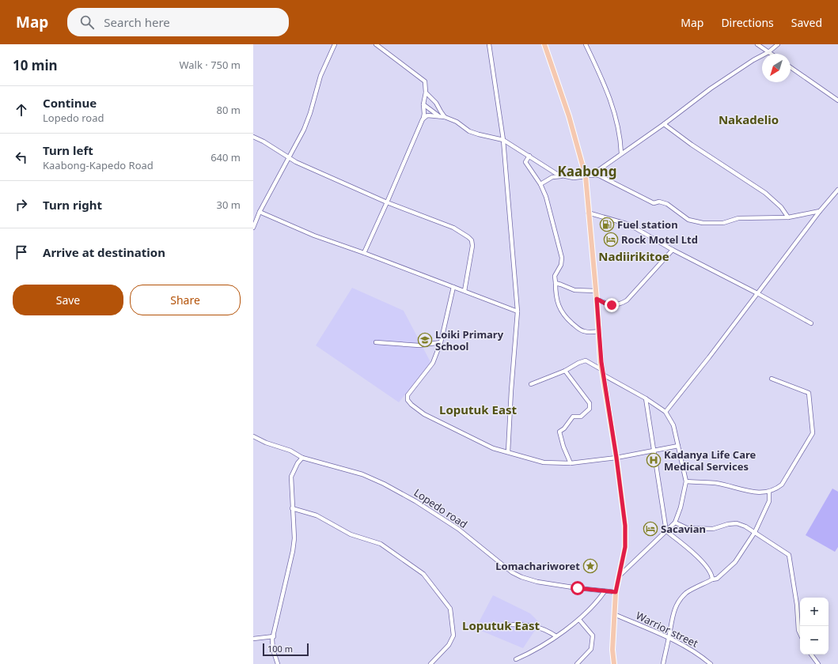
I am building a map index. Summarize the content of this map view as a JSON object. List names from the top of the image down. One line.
{"streets":{"street":["Lopedo road","Warrior street"]},"districts":["Nakadelio","Kaabong","Nadiirikitoe","Loputuk East","Loputuk East"],"places":{"fuel station":["Fuel station"],"hotel":["Rock Motel Ltd","Sacavian"],"school or university":["Loiki Primary School"],"hospital":["Kadanya Life Care Medical Services"],"place":["Lomachariworet"]},"scale_bar":"100 m","north":"bottom left","page":{"header":"Map","search":"Search here","nav":["Map","Directions","Saved"],"heading":["10 min","Walk · 750 m"],"list":[["Continue","Lopedo road","80 m"],["Turn left","Kaabong-Kapedo Road","640 m"],["Turn right","30 m"],"Arrive at destination"],"buttons":["Save","Share"],"map_buttons":["+","−"],"scale":"100 m"}}
